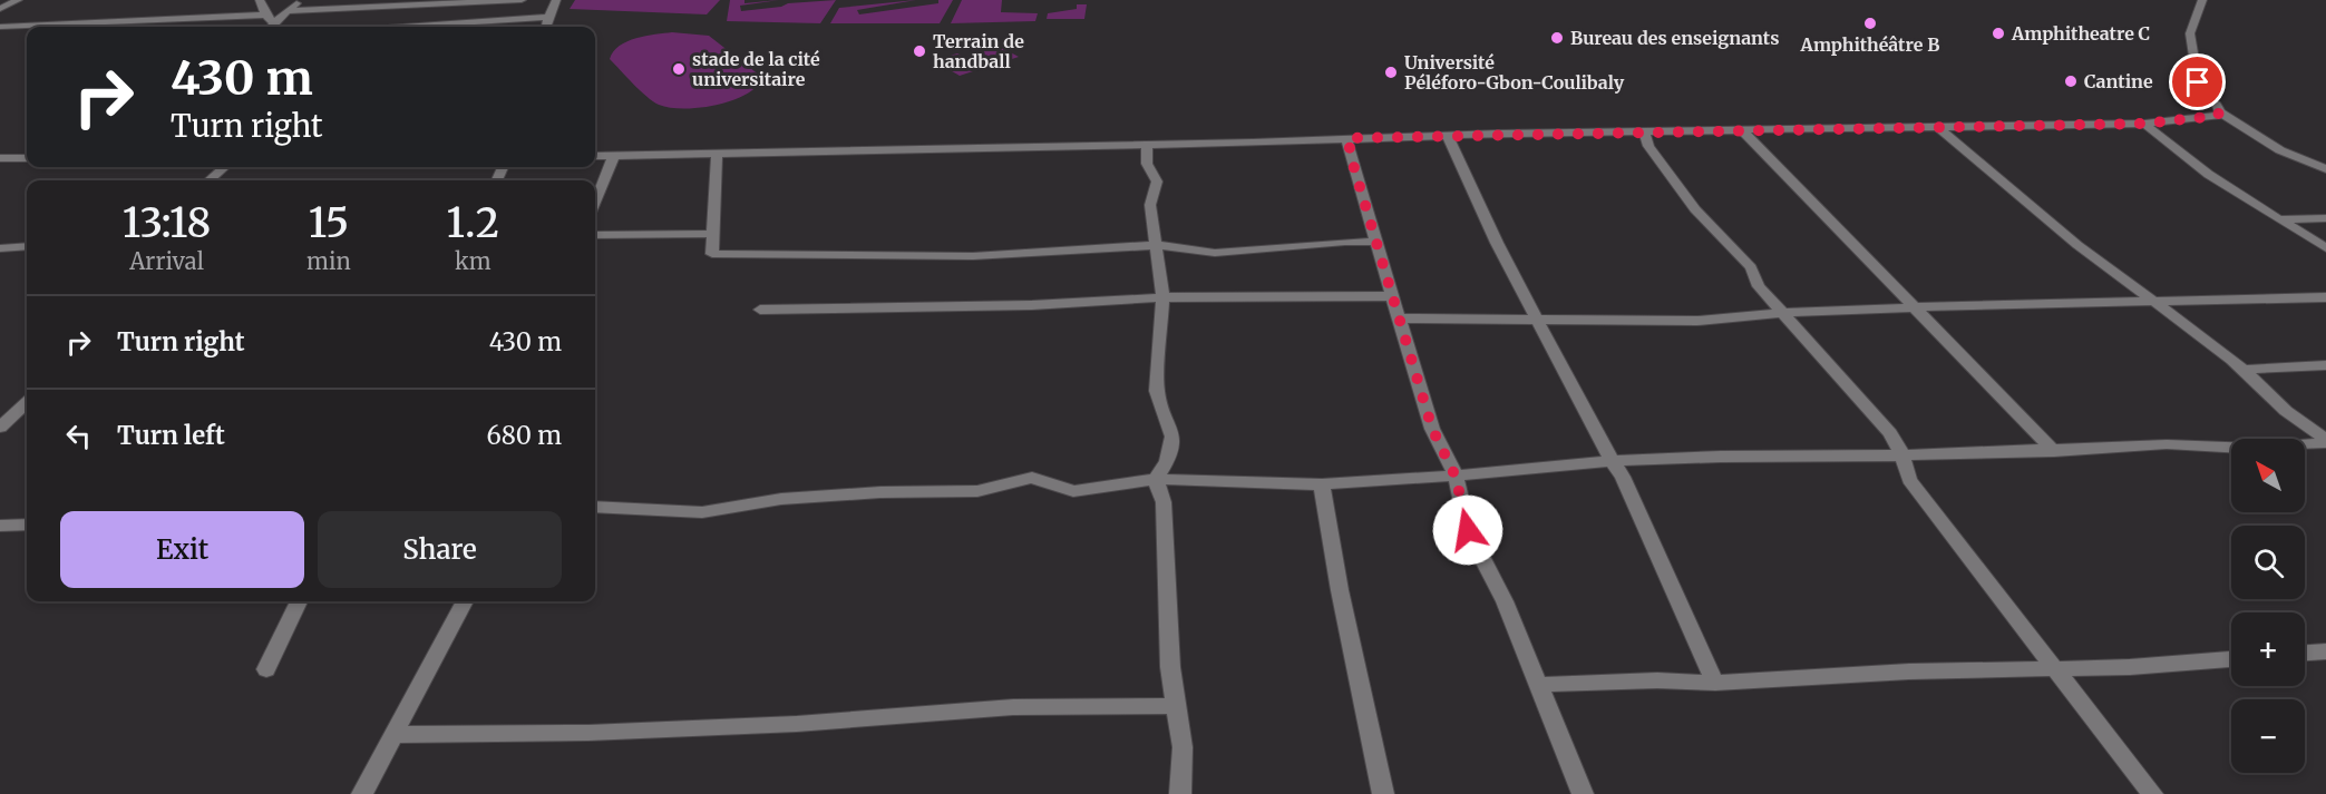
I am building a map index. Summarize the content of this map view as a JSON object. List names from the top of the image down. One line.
{"places":["Amphithéâtre B","Amphitheatre C","Bureau des enseignants","Terrain de handball","stade de la cité universitaire","Université Péléforo-Gbon-Coulibaly","Cantine"],"north":"top left","page":{"turn":["430 m","Turn right"],"eta":["13:18","Arrival","15","min","1.2","km"],"list":[{"name":"Turn right","value":"430 m"},{"name":"Turn left","value":"680 m"}],"map_buttons":["+","−"],"buttons":["Exit","Share"]}}
